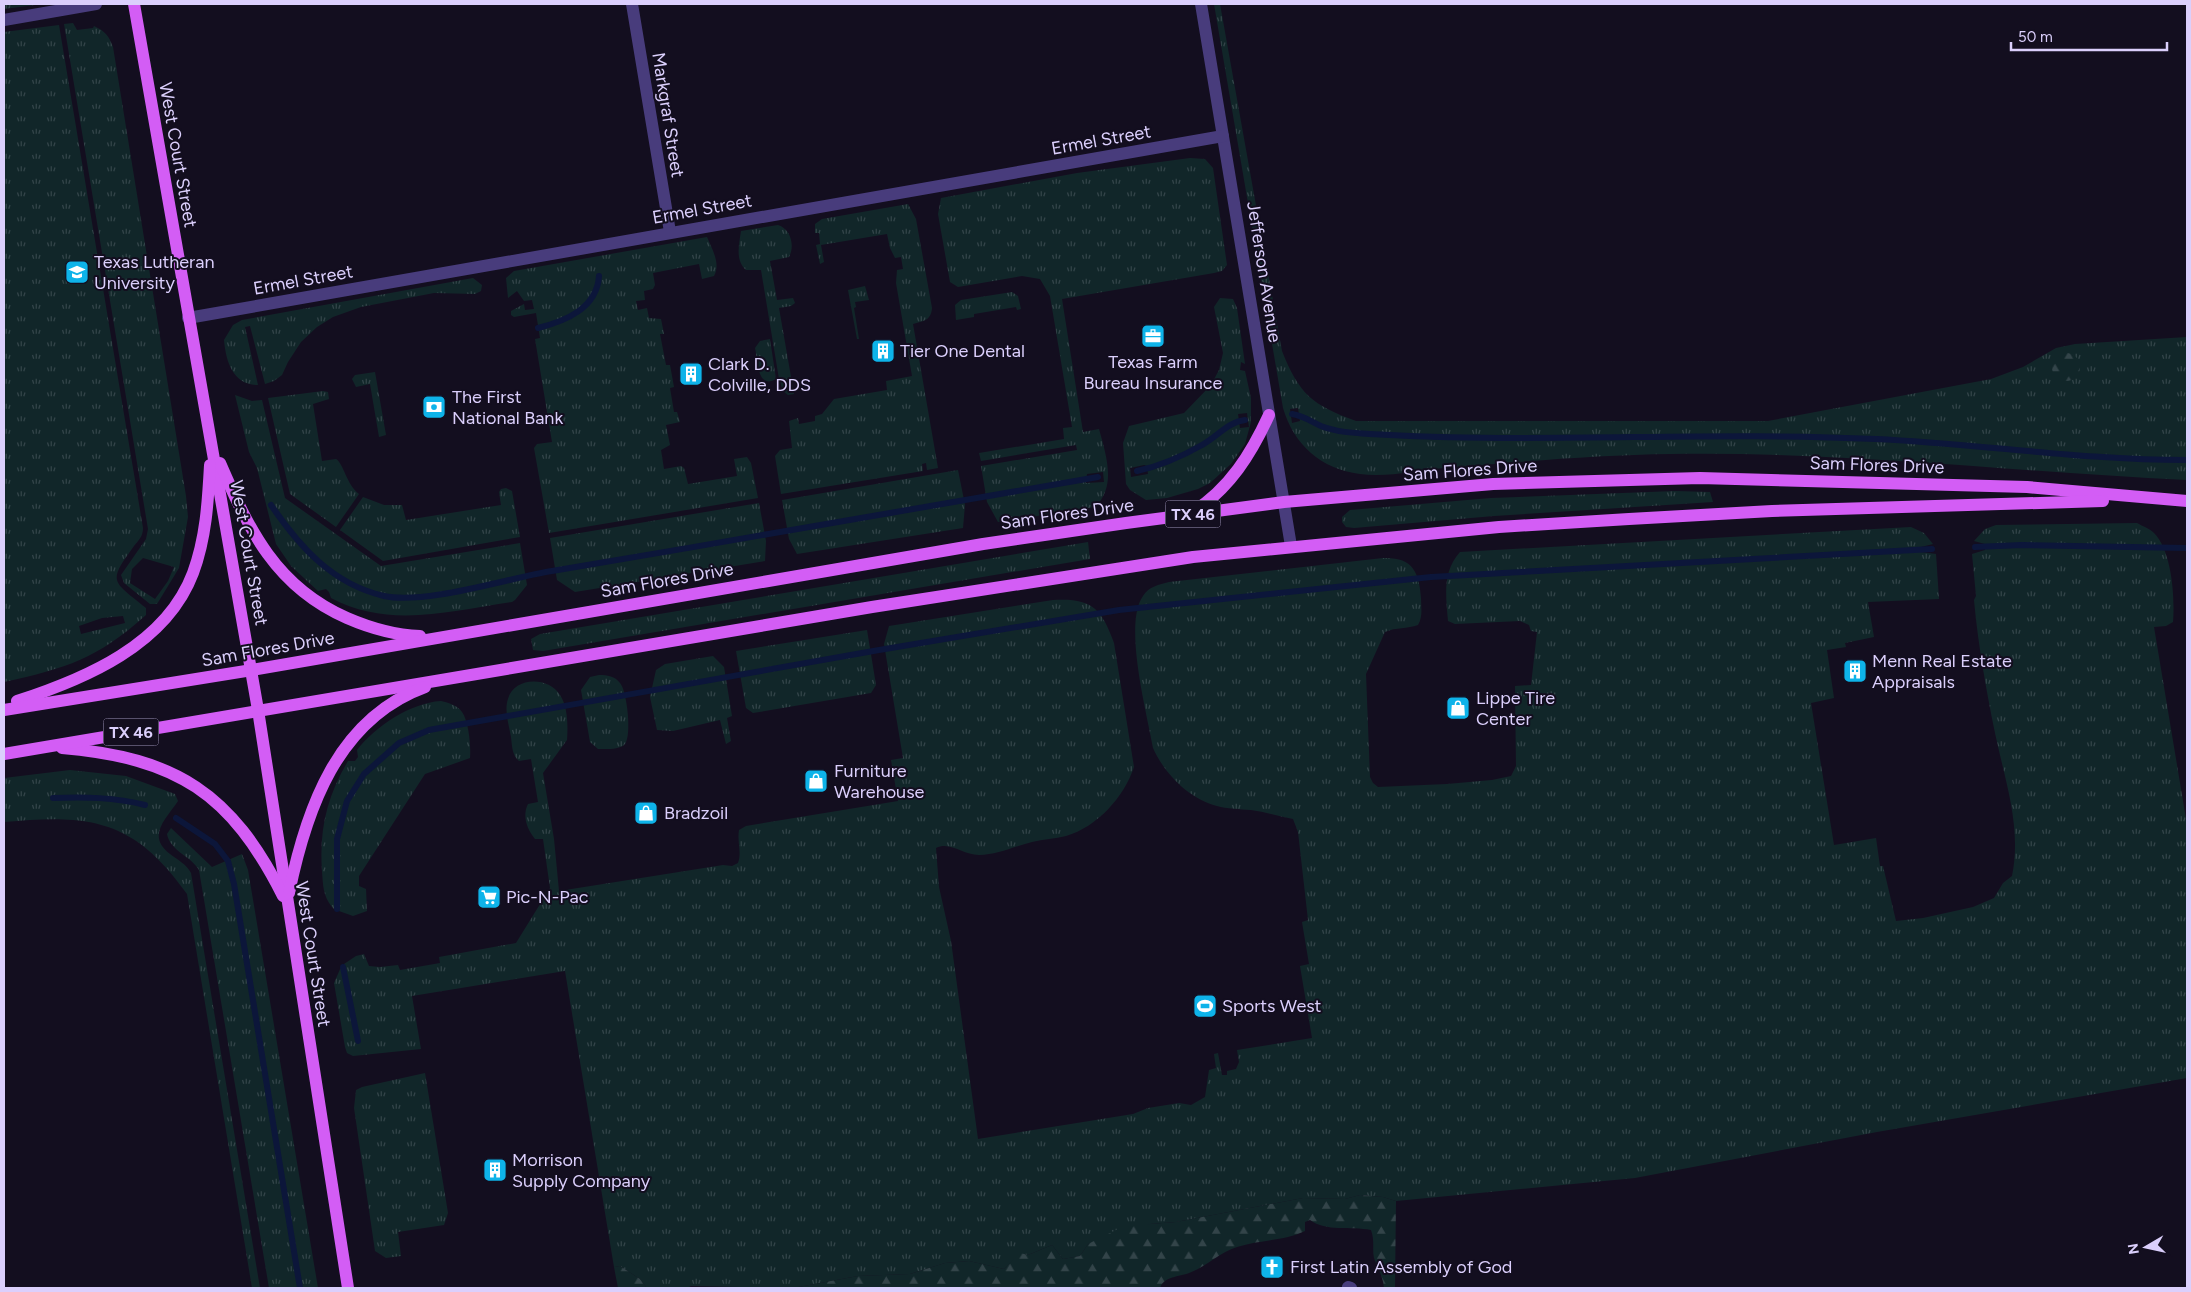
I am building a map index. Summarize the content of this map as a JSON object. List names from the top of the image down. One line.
{"streets":{"main road":["West Court Street","Sam Flores Drive","TX 46"],"street":["Markgraf Street","Ermel Street","Jefferson Avenue"]},"crossings":[["Markgraf Street","Ermel Street"],["Ermel Street","West Court Street"],["Ermel Street","Jefferson Avenue"],["West Court Street","Sam Flores Drive"],["Jefferson Avenue","Sam Flores Drive"]],"places":{"school or university":["Texas Lutheran University"],"office":["Texas Farm Bureau Insurance"],"building":["Tier One Dental","Clark D. Colville, DDS","Menn Real Estate Appraisals","Morrison Supply Company"],"bank":["The First National Bank"],"shop":["Lippe Tire Center","Furniture Warehouse","Bradzoil"],"supermarket":["Pic-N-Pac"],"sports":["Sports West"],"church":["First Latin Assembly of God"]},"scale_bar":"50 m","north":"left"}
